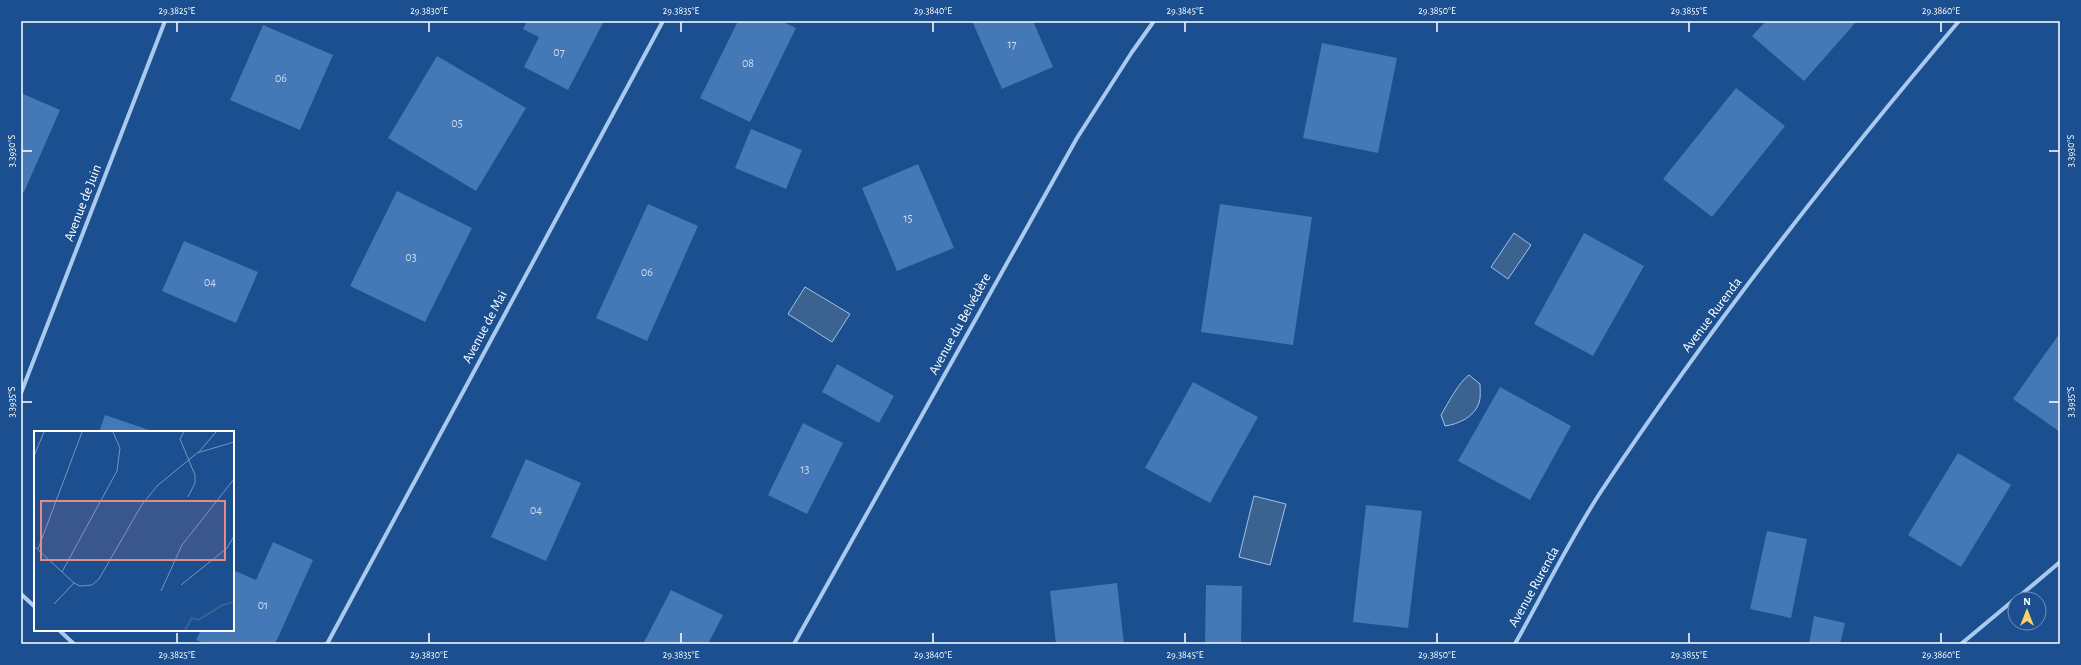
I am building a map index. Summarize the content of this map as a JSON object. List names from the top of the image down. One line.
{"streets":{"street":["Avenue de Juin","Avenue Rurenda","Avenue du Belvédère","Avenue de Mai"]},"house_numbers":["17","07","08","06","05","15","03","06","04","13","04","01"],"north":"top","coordinates":["29.3825°E","29.3830°E","29.3835°E","29.3840°E","29.3845°E","29.3850°E","29.3855°E","29.3860°E","3.3930°S","3.3935°S"]}
